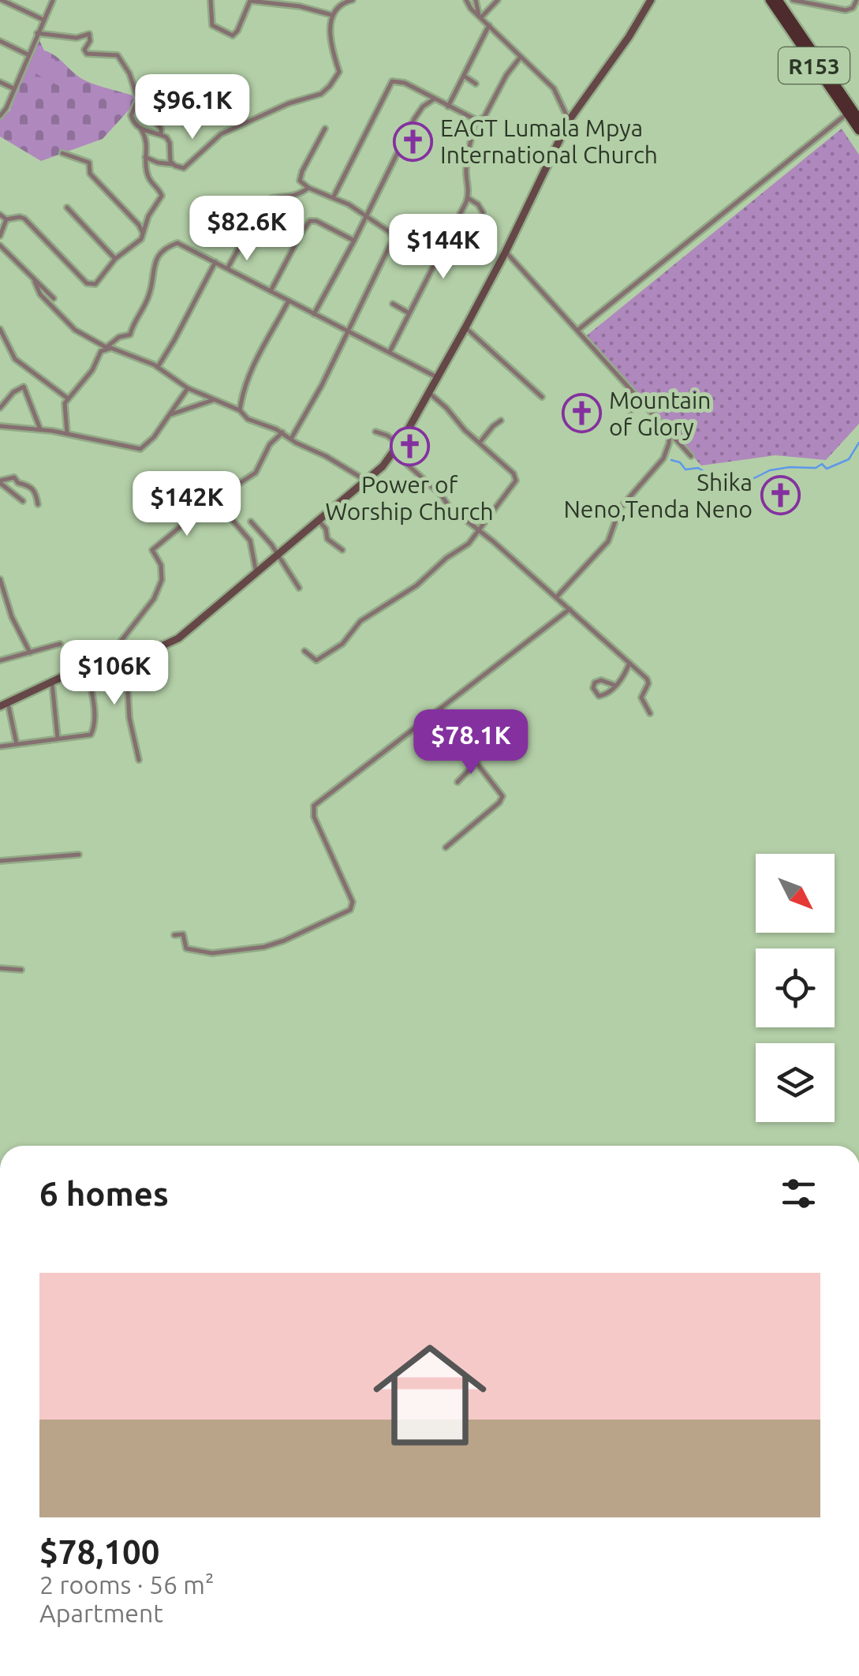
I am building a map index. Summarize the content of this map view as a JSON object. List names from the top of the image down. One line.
{"streets":{"main road":["R153"]},"places":{"church":["EAGT Lumala Mpya International Church","Mountain of Glory","Power of Worship Church","Shika Neno,Tenda Neno"]},"north":"bottom right","page":{"price":["$96.1K","$82.6K","$144K","$142K","$106K","$78.1K"],"heading":"6 homes","list":[{"name":"$78,100","note":"2 rooms · 56 m² · Apartment"}]}}
